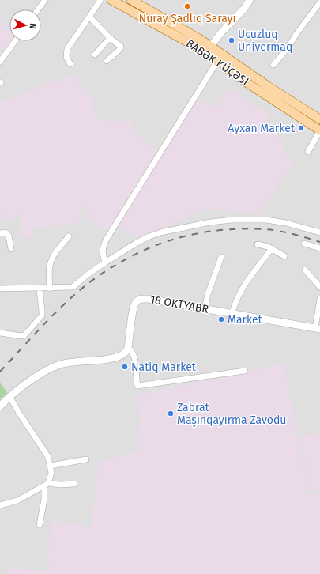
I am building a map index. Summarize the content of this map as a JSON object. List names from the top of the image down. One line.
{"streets":{"main road":["BABƏK KÜÇƏSI"],"street":["18 OKTYABR"]},"places":["Nuray Şadlıq Sarayı","Ucuzluq Univermaq","Ayxan Market","Market","Natiq Market","Zabrat Maşınqayırma Zavodu"],"north":"right"}
